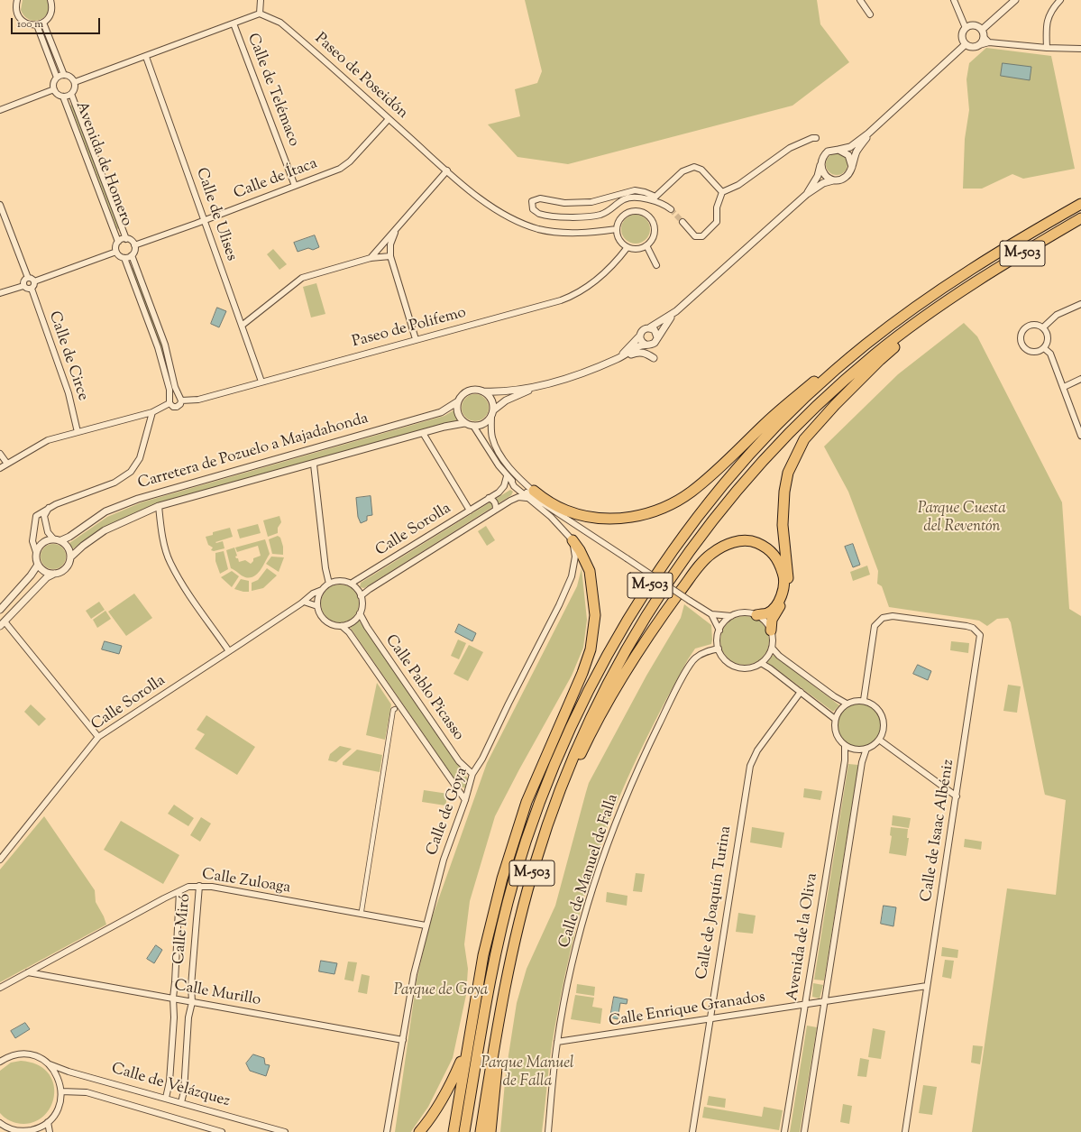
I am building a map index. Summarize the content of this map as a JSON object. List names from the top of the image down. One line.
{"streets":{"highway":["M-503"],"street":["Paseo de Poseidón","Calle de Telémaco","Avenida de Homero","Calle de Ítaca","Calle de Ulises","Paseo de Polifemo","Calle de Circe","Carretera de Pozuelo a Majadahonda","Calle Sorolla","Calle Pablo Picasso","Calle de Goya","Calle de Isaac Albéniz","Calle de Manuel de Falla","Calle Zuloaga","Calle de Joaquín Turina","Calle Miró","Avenida de la Oliva","Calle Murillo","Calle Enrique Granados","Calle de Velázquez"]},"crossings":[["Paseo de Poseidón","Calle de Ítaca"],["Paseo de Poseidón","Paseo de Polifemo"],["Calle de Telémaco","Calle de Ítaca"],["Avenida de Homero","Calle de Ítaca"],["Calle de Ítaca","Calle de Ulises"],["Calle de Ulises","Paseo de Polifemo"],["M-503","Calle Sorolla"],["Calle Sorolla","Calle Pablo Picasso"],["Calle Pablo Picasso","Calle de Goya"],["Calle de Goya","Calle Zuloaga"],["Calle de Goya","Calle Murillo"],["Calle de Isaac Albéniz","Avenida de la Oliva"],["Calle de Isaac Albéniz","Calle Enrique Granados"],["Calle de Manuel de Falla","Calle Enrique Granados"],["Calle Zuloaga","Calle Miró"],["Calle Zuloaga","Calle Murillo"],["Calle de Joaquín Turina","Calle Enrique Granados"],["Calle Miró","Calle Murillo"],["Calle Miró","Calle de Velázquez"],["Avenida de la Oliva","Calle Enrique Granados"]],"parks":["Parque Cuesta del Reventón","Parque de Goya","Parque Manuel de Falla"],"scale_bar":"100 m"}
